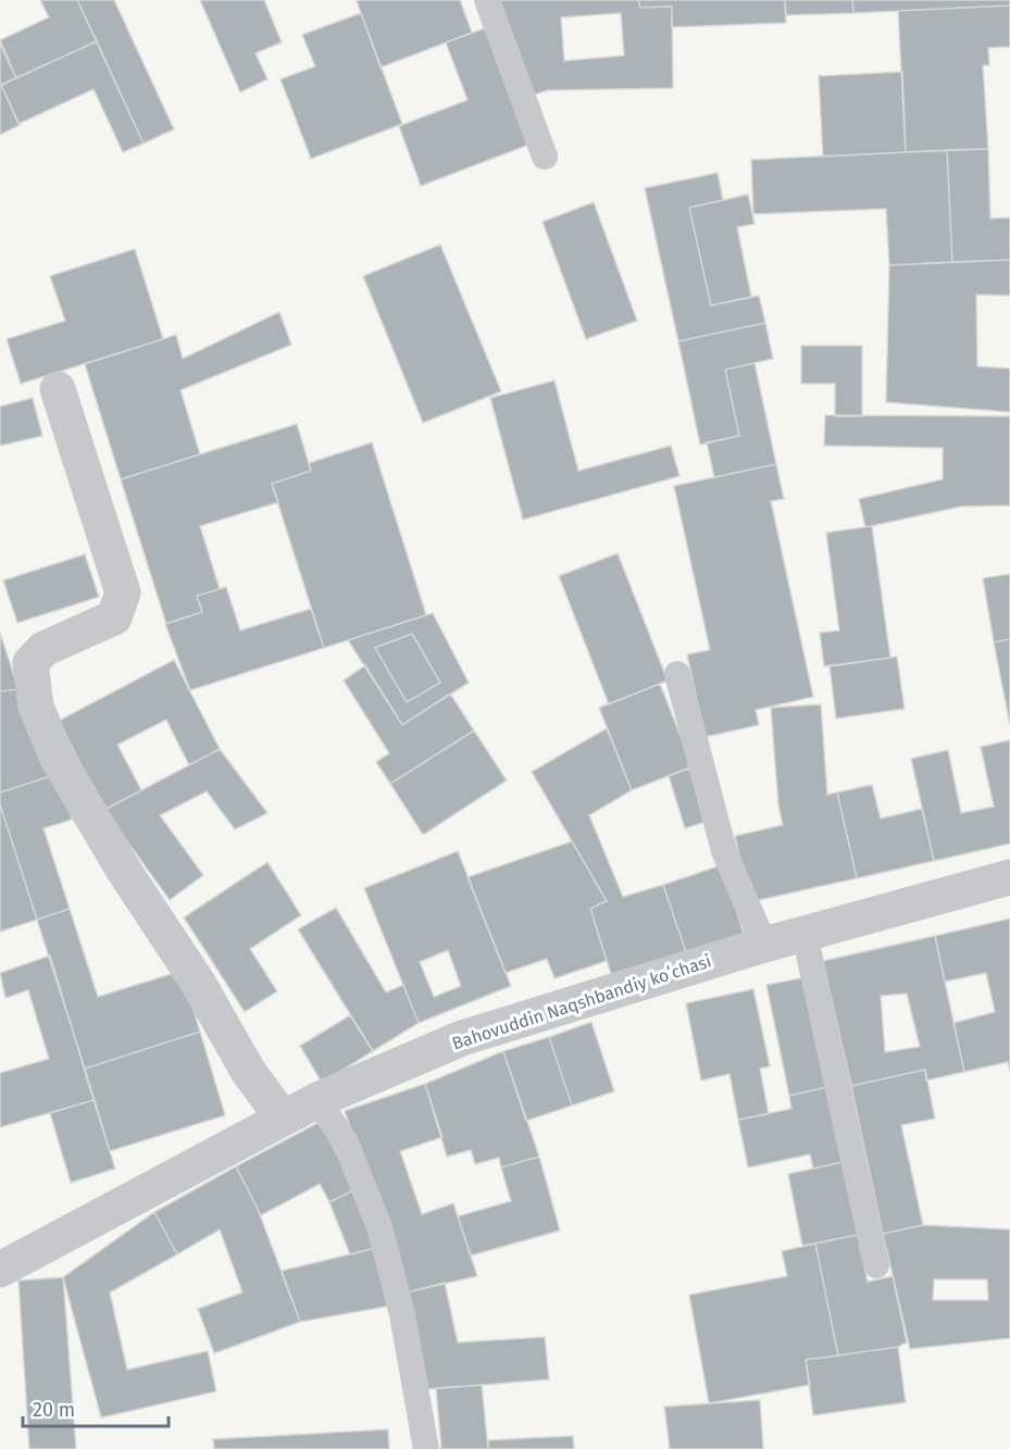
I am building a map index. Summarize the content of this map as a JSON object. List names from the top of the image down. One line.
{"streets":{"street":["Bahovuddin Naqshbandiy koʻchasi"]},"scale_bar":"20 m"}
